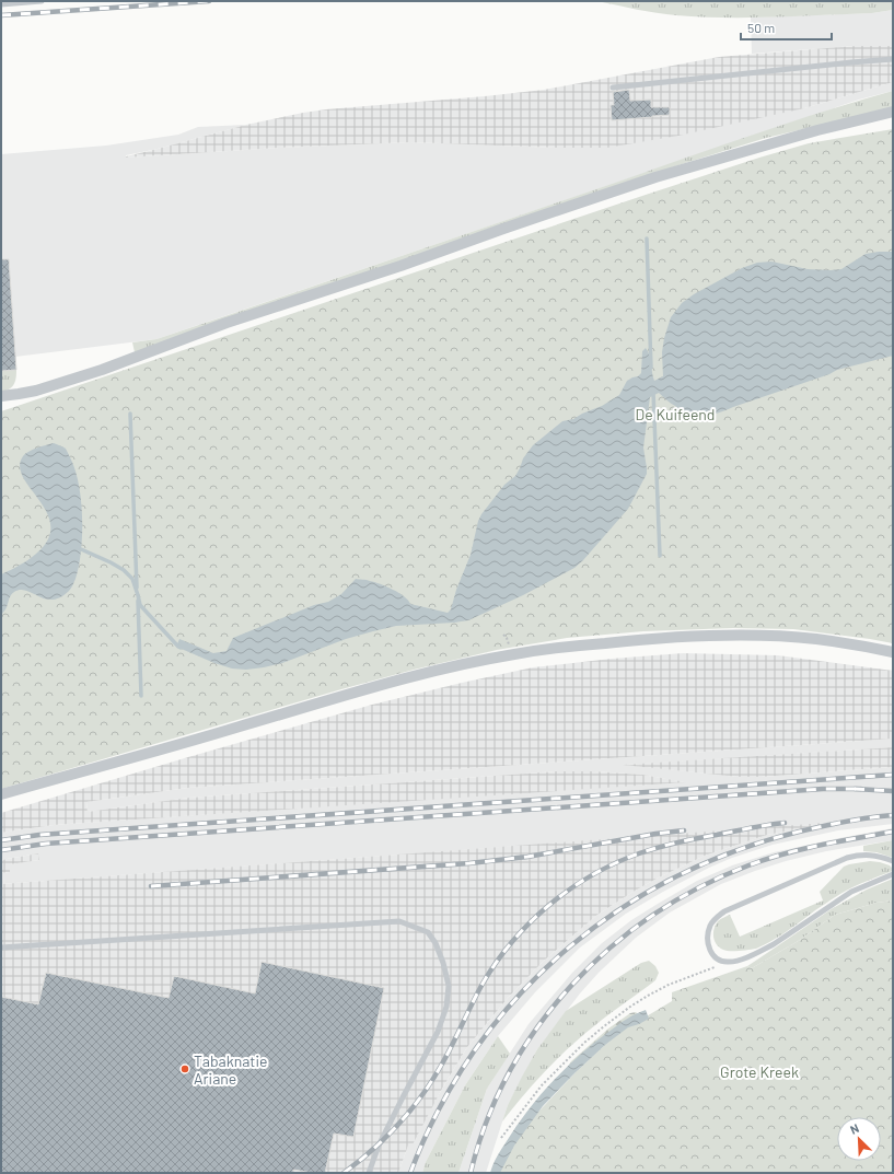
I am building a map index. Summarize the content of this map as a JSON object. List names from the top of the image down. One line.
{"parks":["De Kuifeend","Grote Kreek"],"places":["Tabaknatie Ariane"],"scale_bar":"50 m","north":"top left"}
